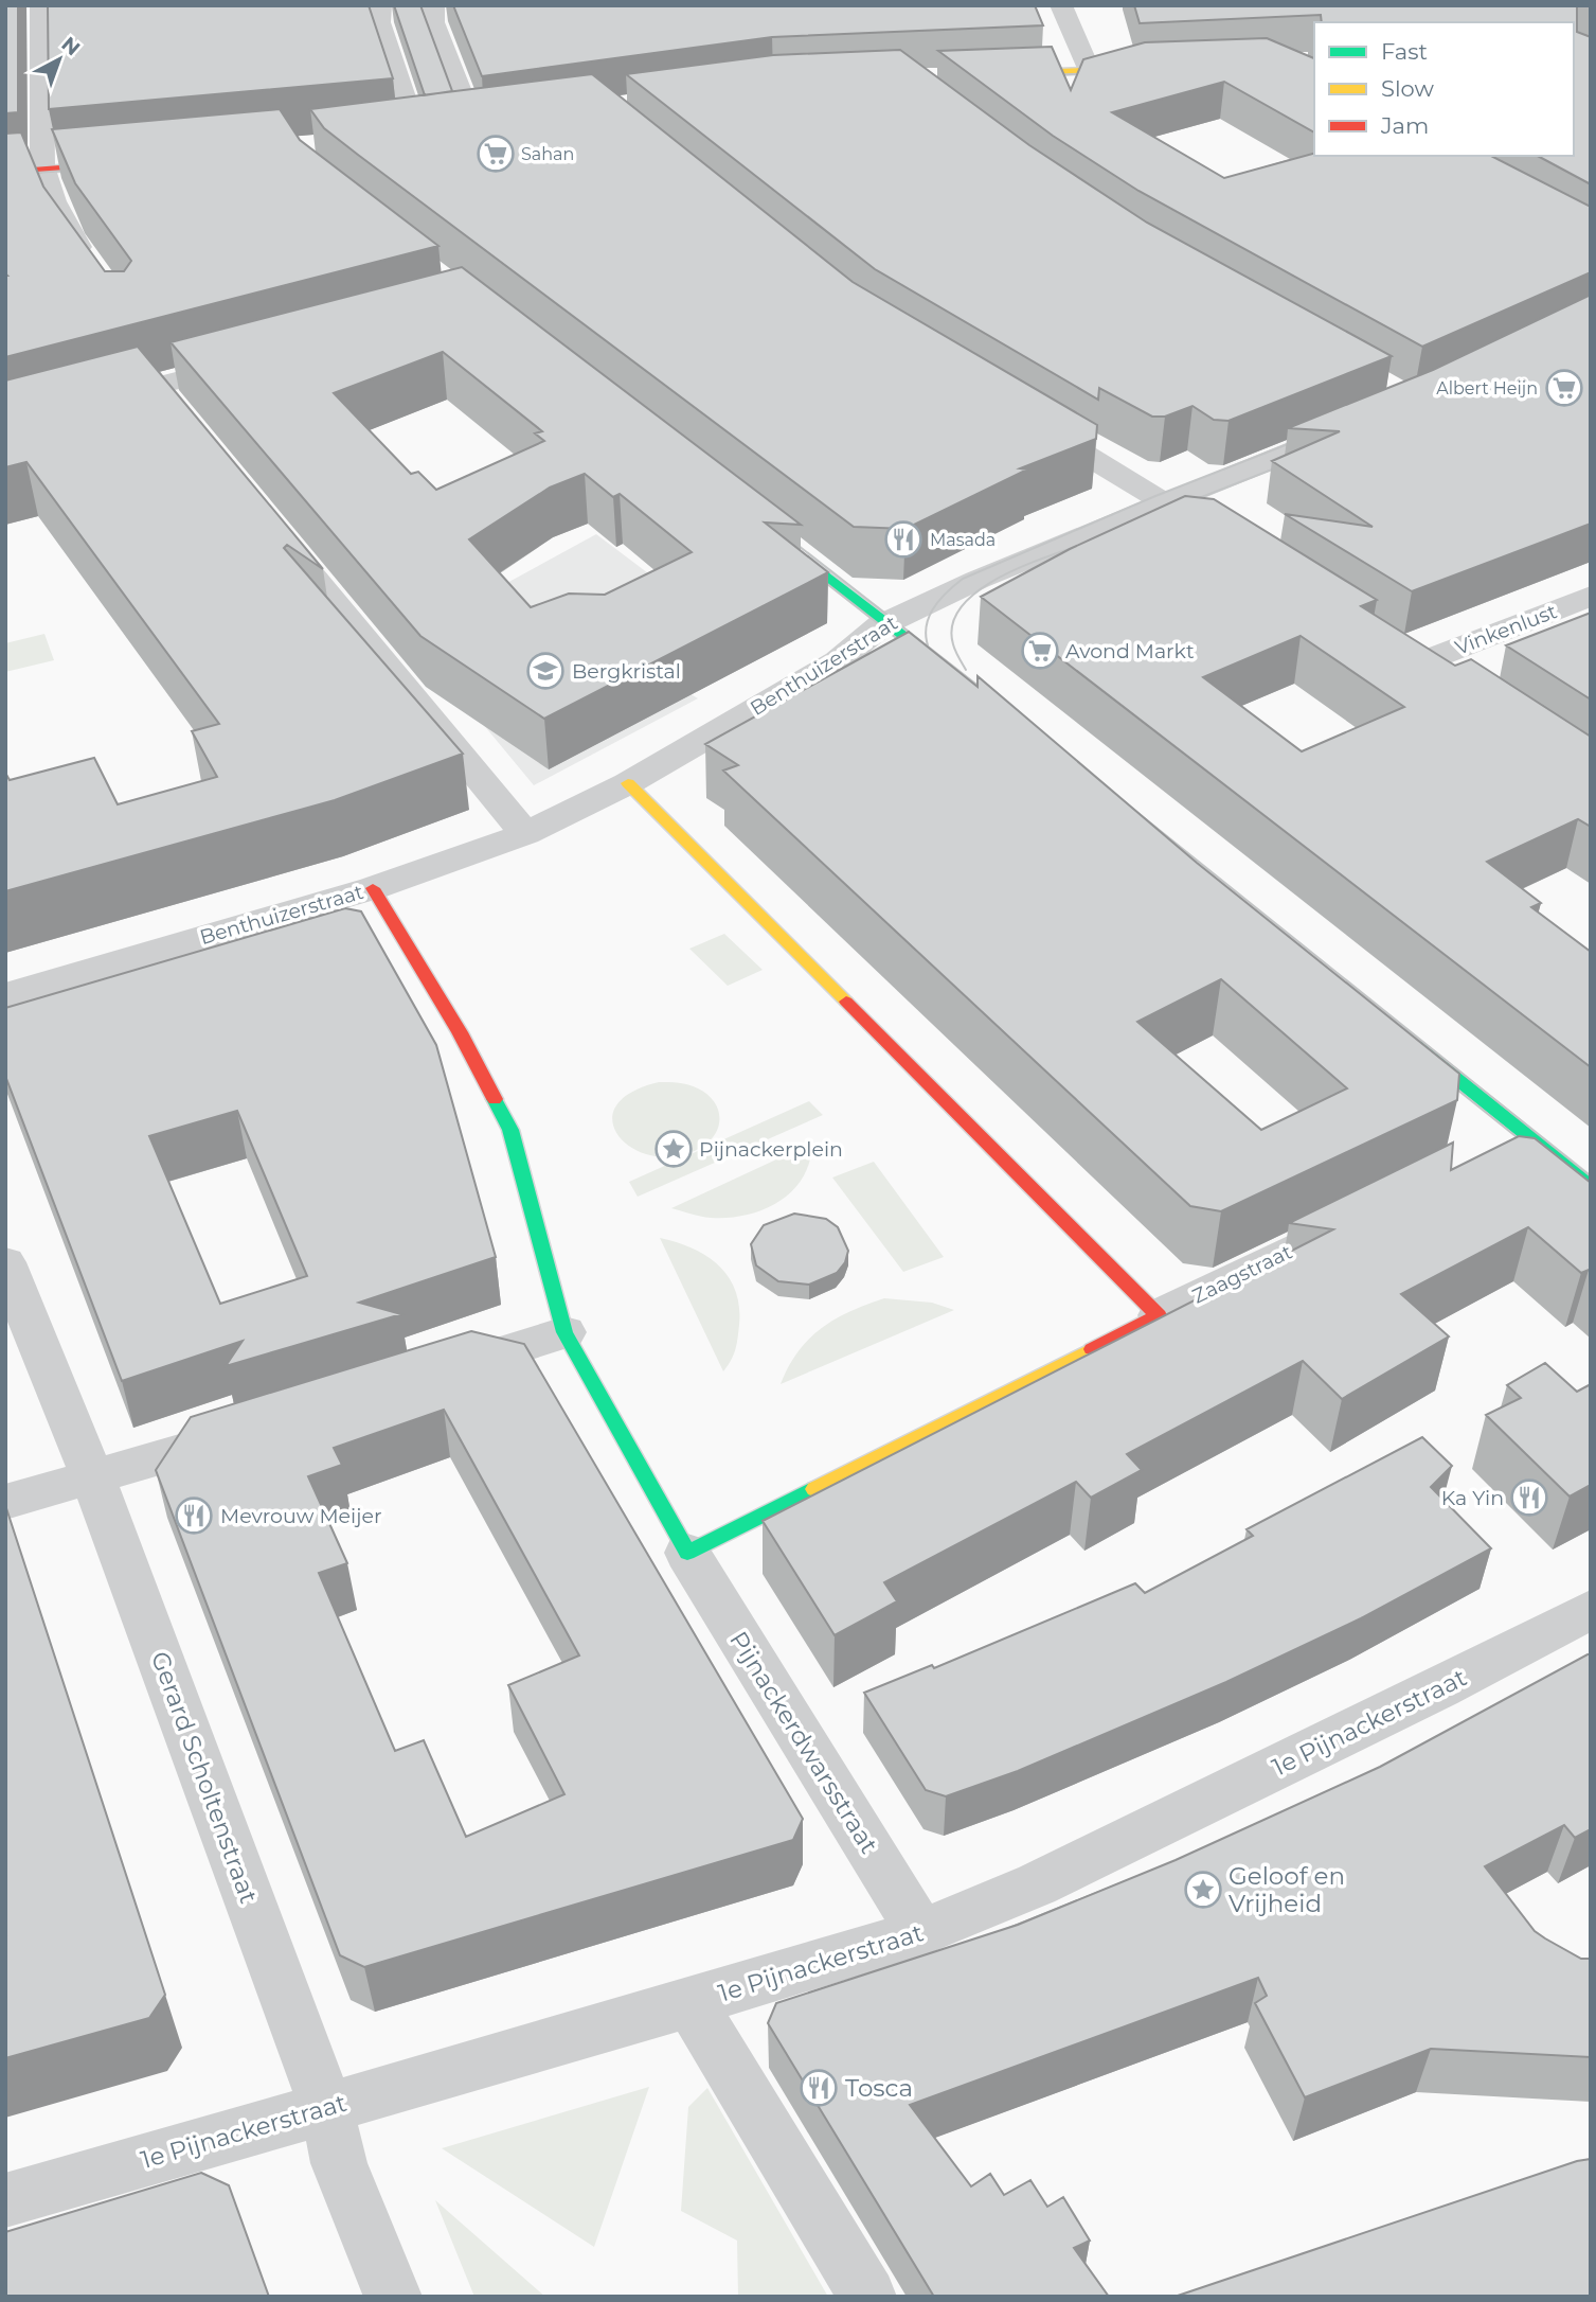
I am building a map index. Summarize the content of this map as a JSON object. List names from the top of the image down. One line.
{"streets":{"street":["Vinkenlust","Benthuizerstraat","Zaagstraat","1e Pijnackerstraat","Pijnackerdwarsstraat","Gerard Scholtenstraat"]},"crossings":[["1e Pijnackerstraat","Pijnackerdwarsstraat"],["1e Pijnackerstraat","Gerard Scholtenstraat"]],"places":{"supermarket":["Sahan","Albert Heijn","Avond Markt"],"restaurant":["Masada","Ka Yin","Mevrouw Meijer","Tosca"],"school or university":["Bergkristal"],"place":["Pijnackerplein","Geloof en Vrijheid"]},"legend":["Fast","Slow","Jam"],"north":"top right"}
